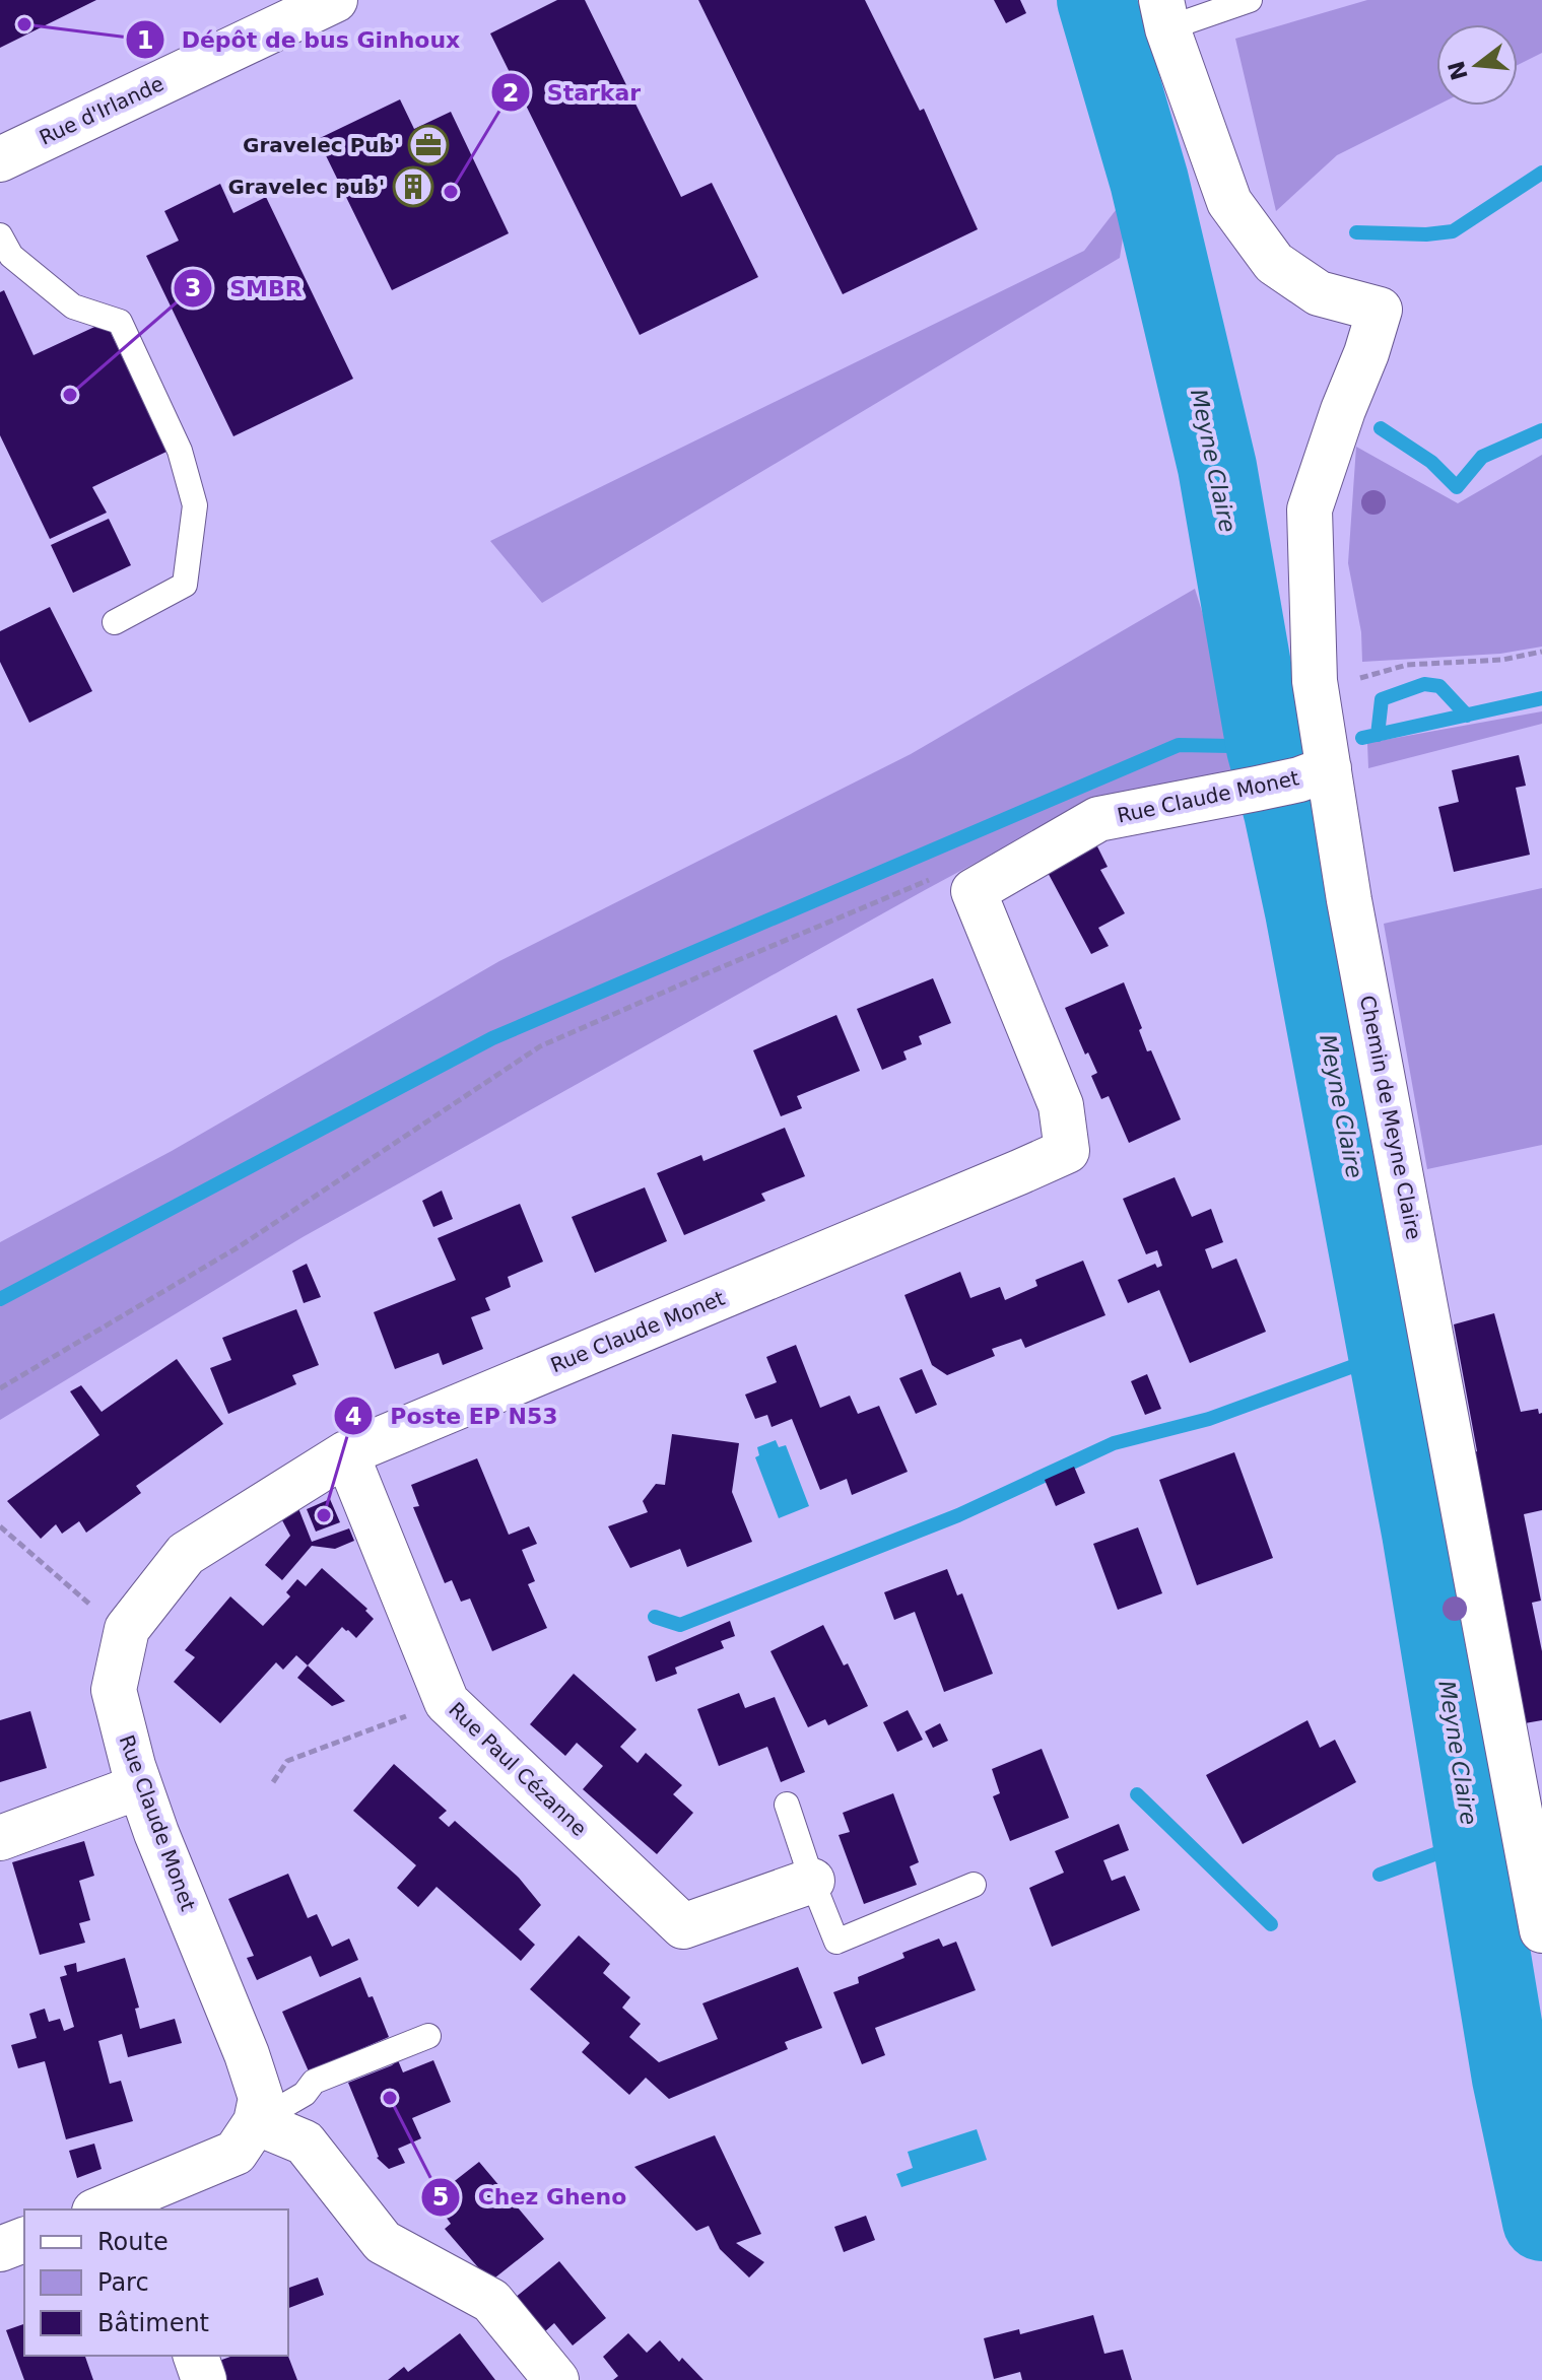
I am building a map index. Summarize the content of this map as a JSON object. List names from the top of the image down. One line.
{"streets":{"street":["Rue d'Irlande","Rue Claude Monet","Chemin de Meyne Claire","Rue Paul Cézanne"]},"crossings":[["Rue Claude Monet","Chemin de Meyne Claire"],["Rue Claude Monet","Rue Paul Cézanne"]],"water":["Meyne Claire"],"places":{"other":["Dépôt de bus Ginhoux","Starkar","SMBR","Poste EP N53","Chez Gheno"],"office":["Gravelec Pub'"],"building":["Gravelec pub'"]},"legend":["Route","Parc","Bâtiment"],"north":"left"}
